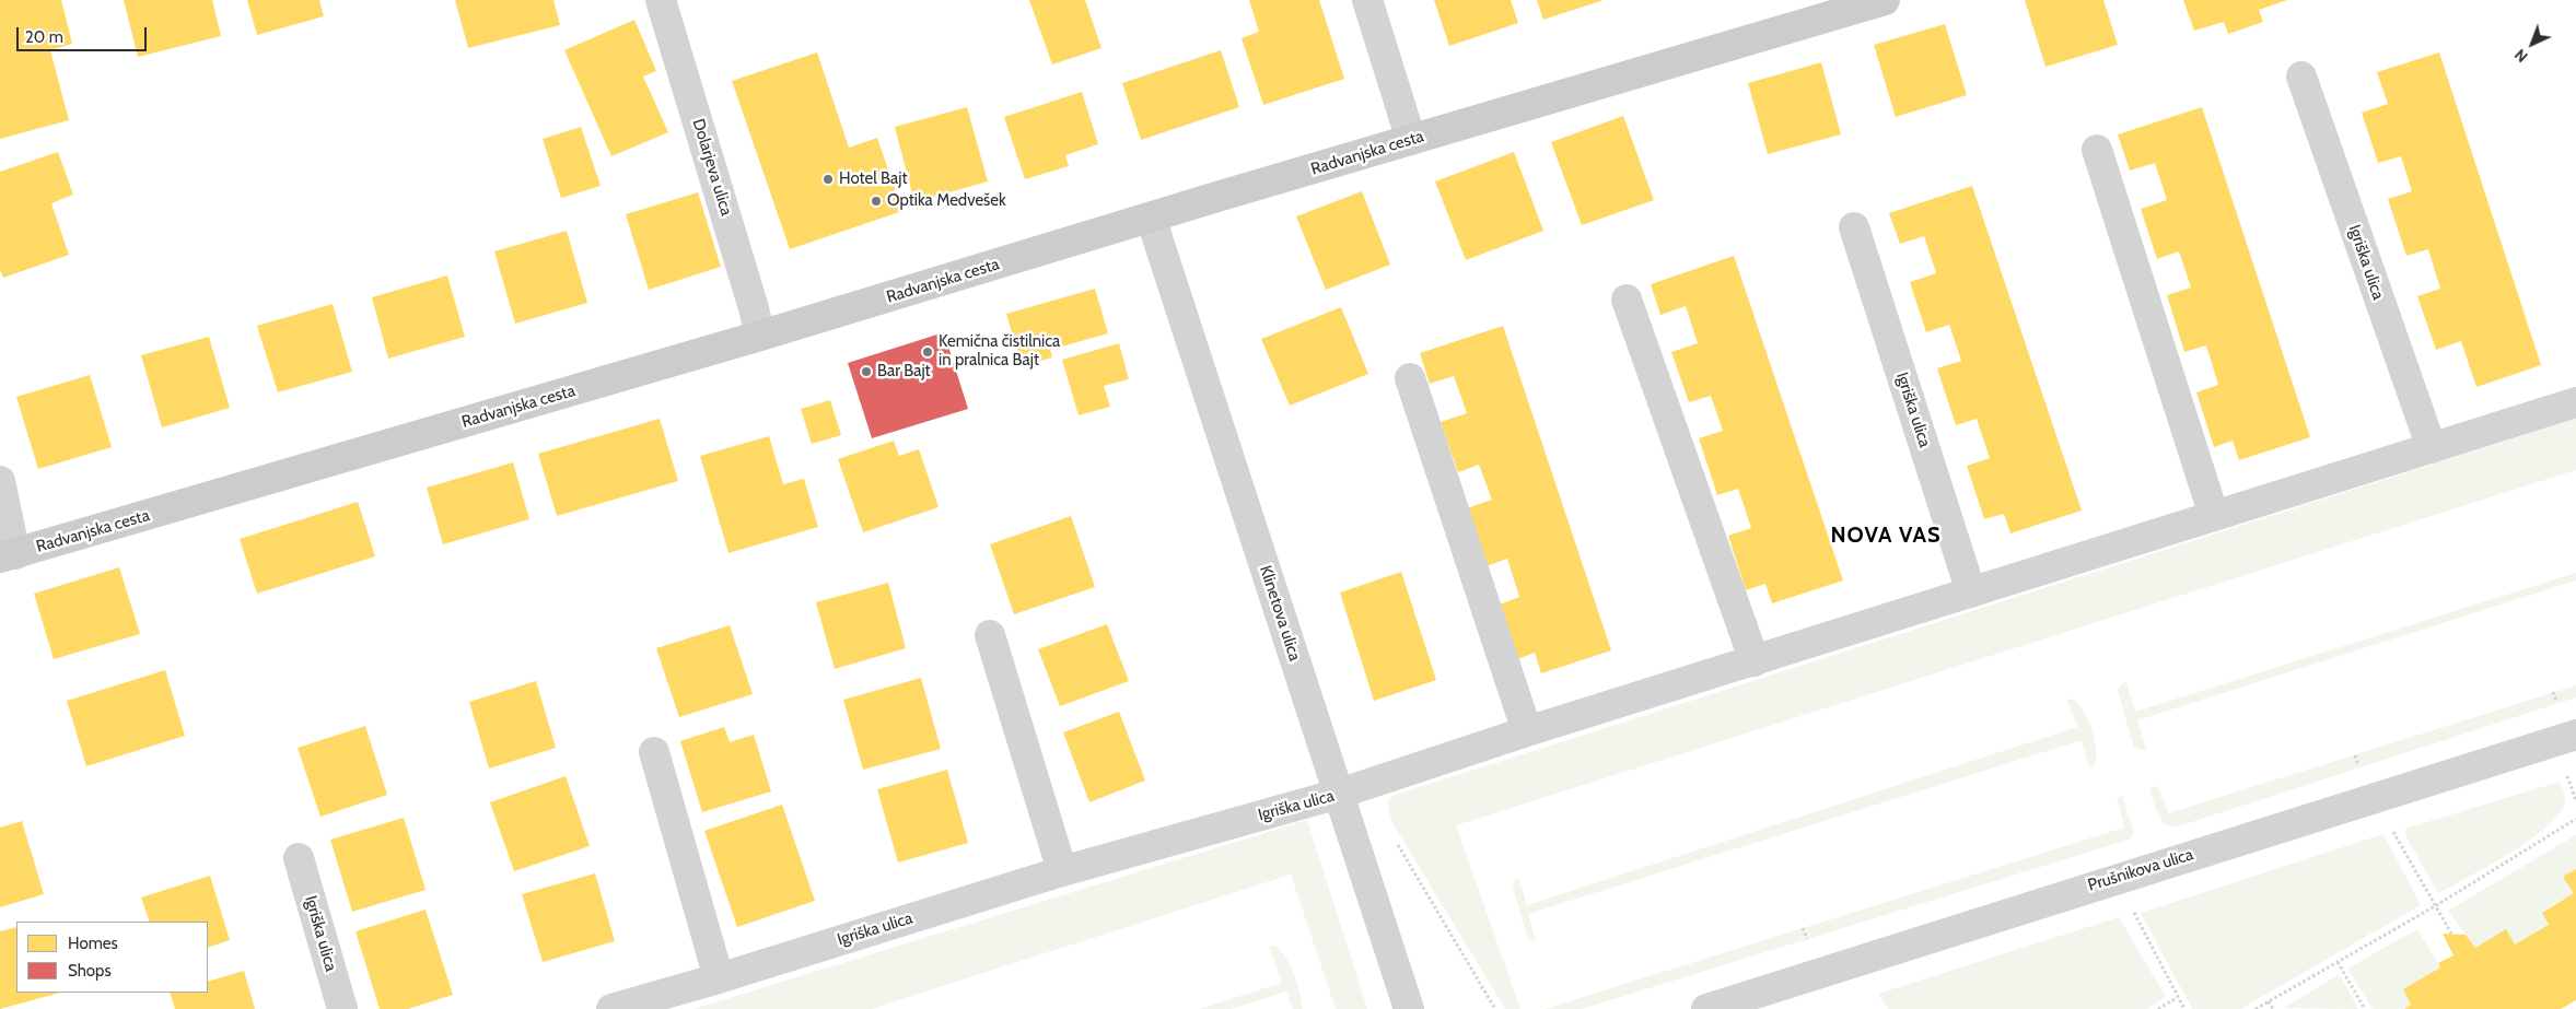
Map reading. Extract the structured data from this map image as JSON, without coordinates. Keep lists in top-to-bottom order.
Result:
{
  "streets": {
    "street": [
      "Radvanjska cesta",
      "Dolarjeva ulica",
      "Igriška ulica",
      "Klinetova ulica",
      "Prušnikova ulica"
    ]
  },
  "crossings": [
    ["Radvanjska cesta", "Dolarjeva ulica"],
    ["Radvanjska cesta", "Klinetova ulica"],
    ["Igriška ulica", "Klinetova ulica"]
  ],
  "districts": ["NOVA VAS"],
  "places": [
    "Hotel Bajt",
    "Optika Medvešek",
    "Kemična čistilnica in pralnica Bajt",
    "Bar Bajt"
  ],
  "legend": ["Homes", "Shops"],
  "scale_bar": "20 m",
  "north": "bottom left"
}
